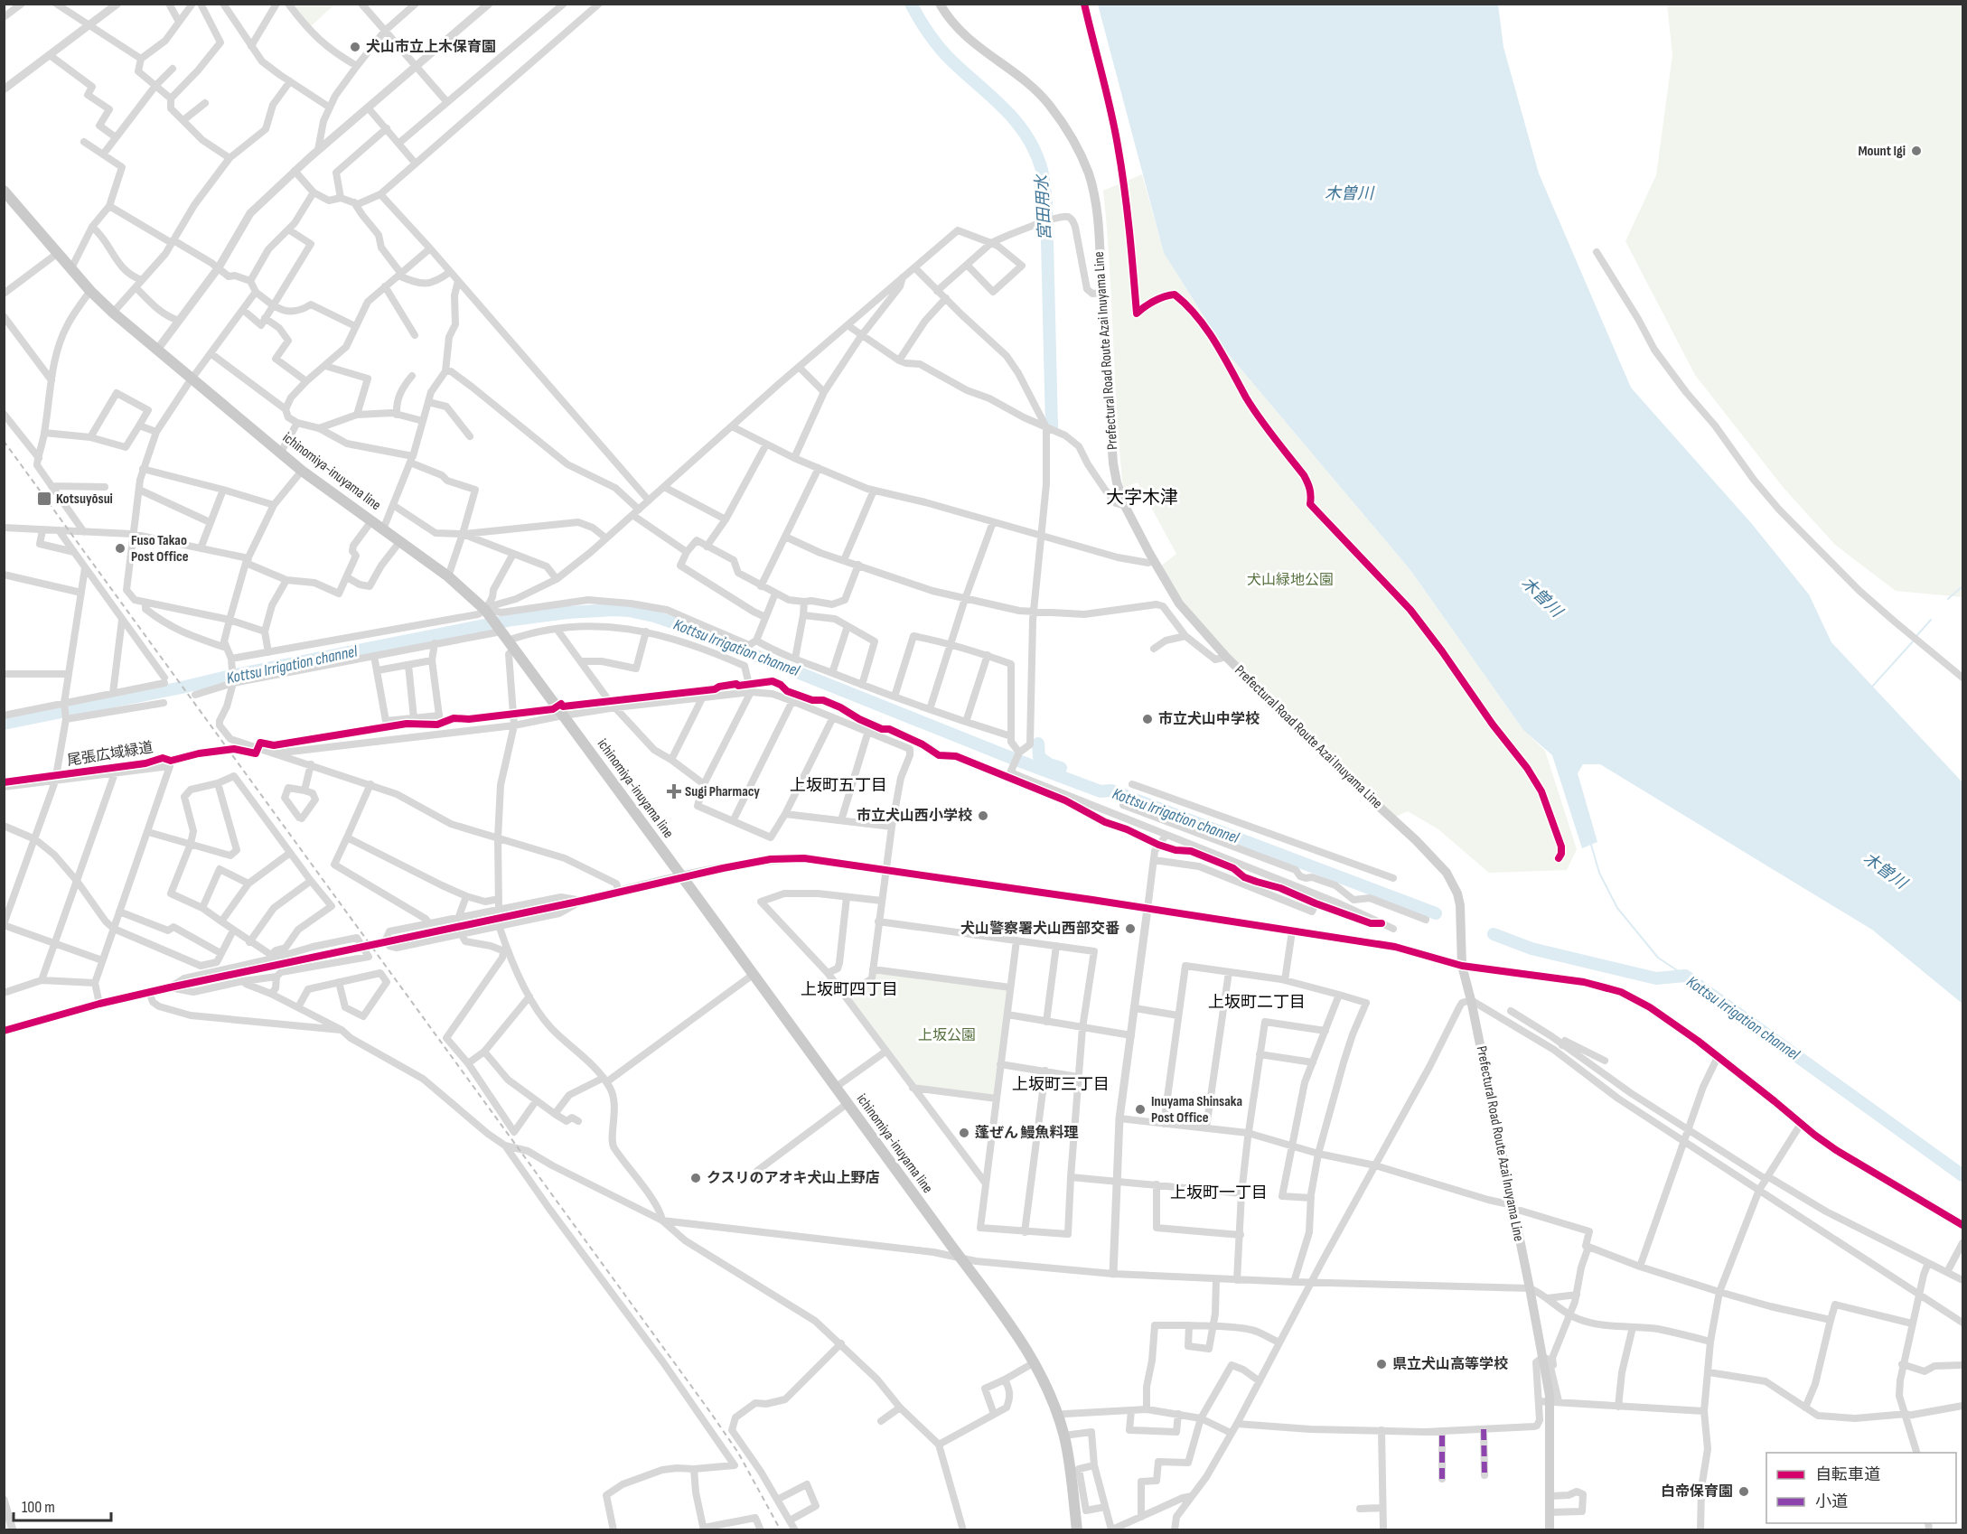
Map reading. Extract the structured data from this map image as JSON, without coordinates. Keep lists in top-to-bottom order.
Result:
{
  "streets": {
    "main road": ["Prefectural Road Route Azai Inuyama Line", "ichinomiya-inuyama line"],
    "cycle path": ["尾張広域緑道"]
  },
  "districts": [
    "大字木津",
    "上坂町五丁目",
    "上坂町四丁目",
    "上坂町二丁目",
    "上坂町三丁目",
    "上坂町一丁目"
  ],
  "water": ["木曽川", "宮田用水", "Kottsu Irrigation channel"],
  "parks": ["犬山緑地公園", "上坂公園"],
  "places": {
    "other": [
      "犬山市立上木保育園",
      "Mount Igi",
      "Fuso Takao Post Office",
      "市立犬山中学校",
      "市立犬山西小学校",
      "犬山警察署犬山西部交番",
      "Inuyama Shinsaka Post Office",
      "蓬ぜん 鰻魚料理",
      "クスリのアオキ犬山上野店",
      "県立犬山高等学校",
      "白帝保育園"
    ],
    "transit": ["Kotsuyōsui"],
    "health": ["Sugi Pharmacy"]
  },
  "legend": ["自転車道", "小道"],
  "scale_bar": "100 m"
}
